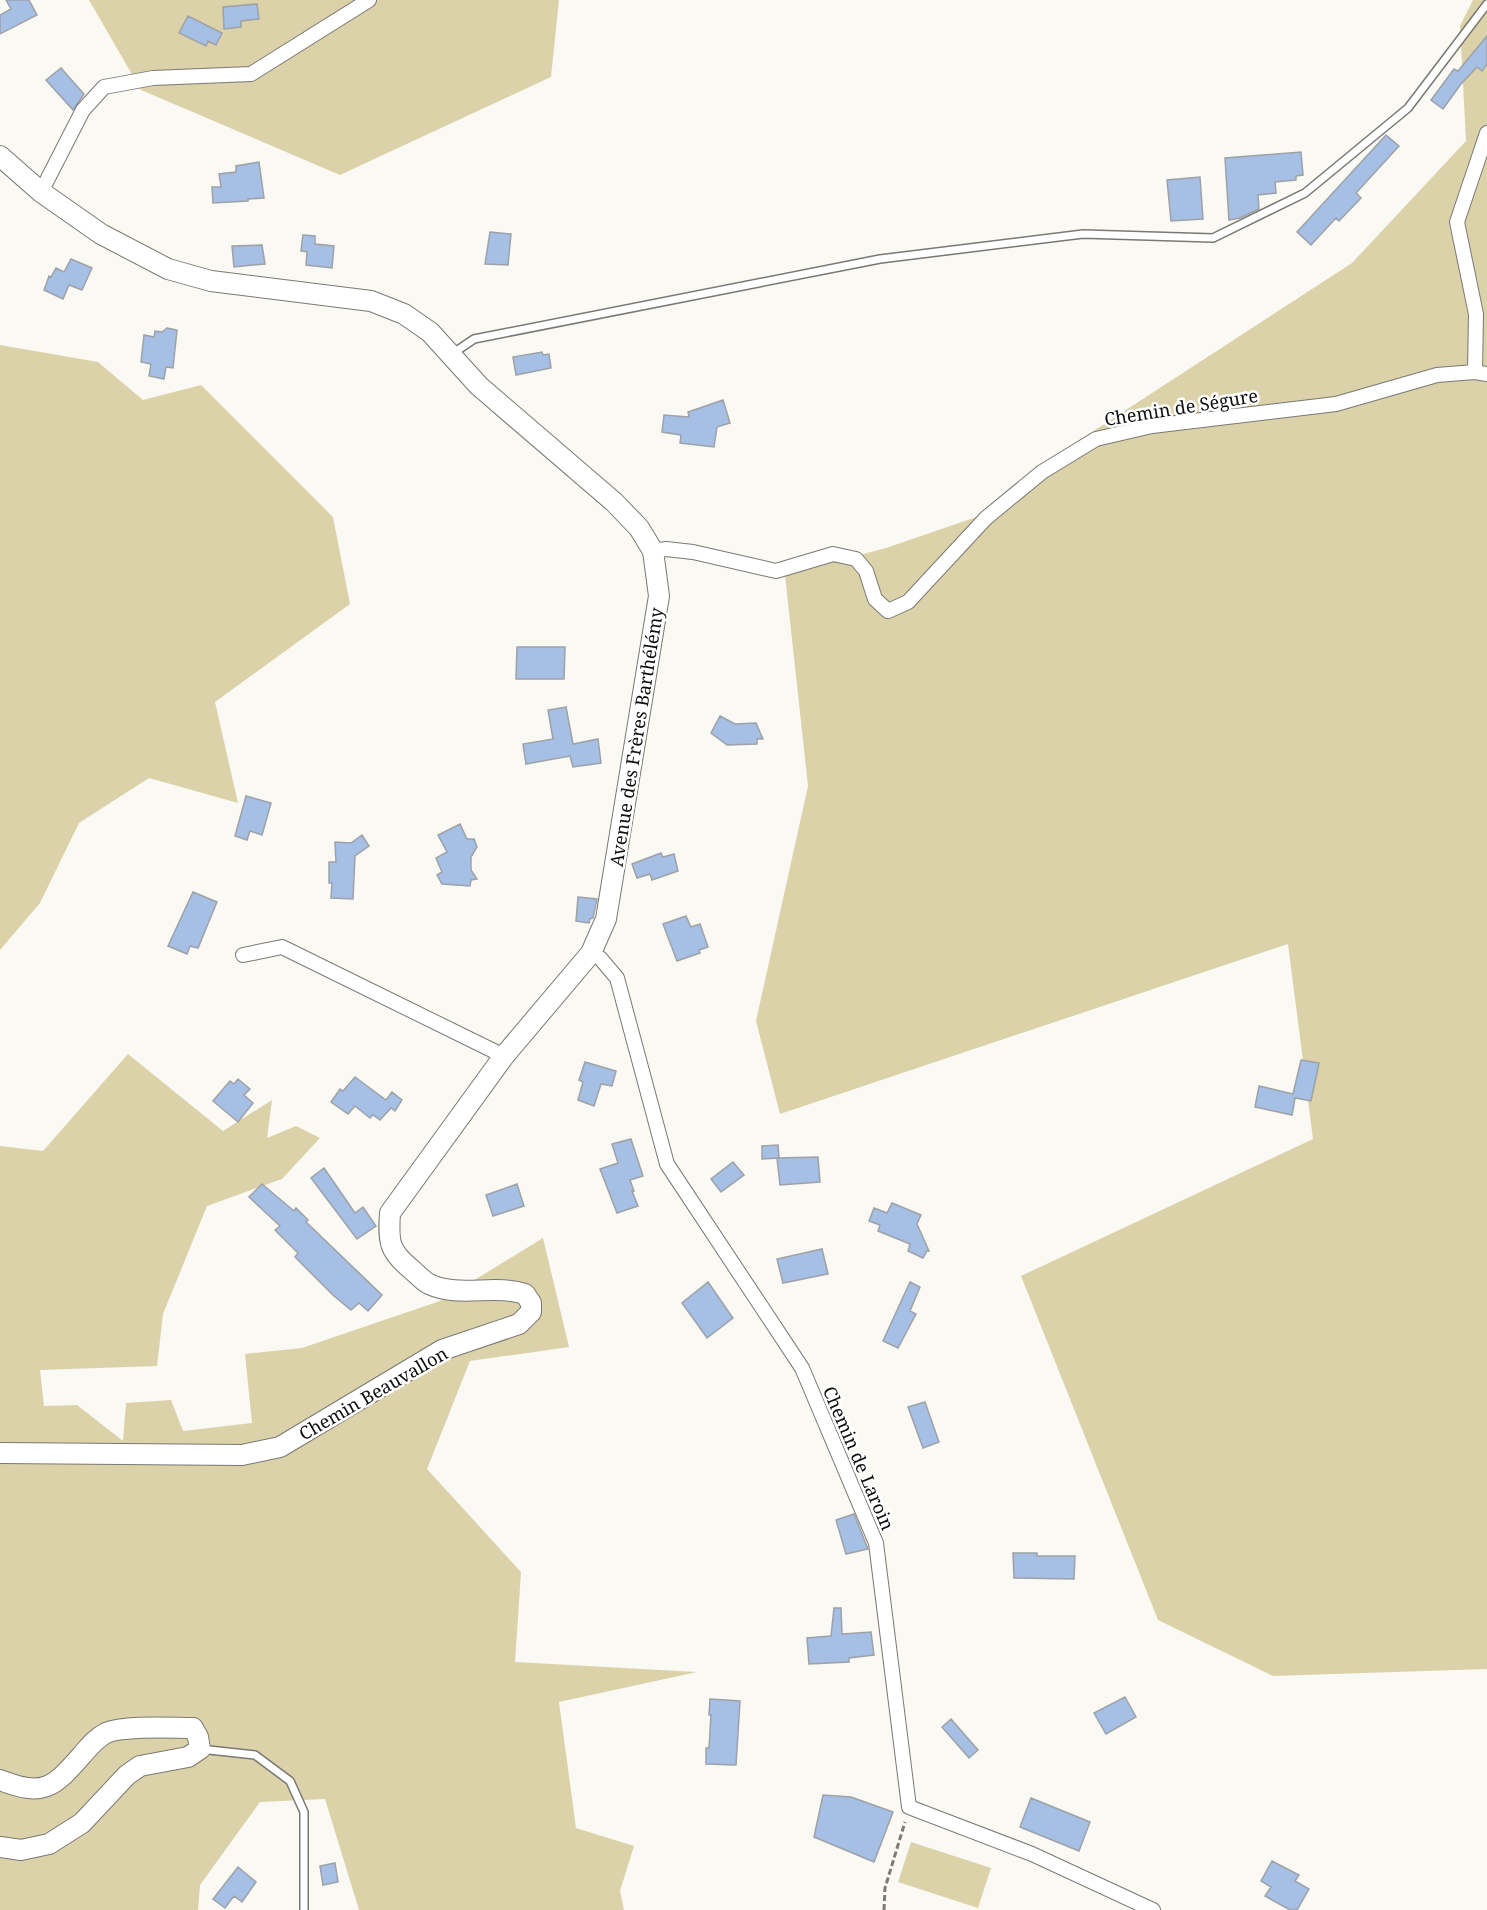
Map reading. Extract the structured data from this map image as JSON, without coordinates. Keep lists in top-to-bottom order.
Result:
{
  "streets": {
    "street": [
      "Chemin de Ségure",
      "Avenue des Frères Barthélémy",
      "Chemin Beauvallon",
      "Chemin de Laroin"
    ]
  },
  "crossings": [
    ["Chemin de Ségure", "Avenue des Frères Barthélémy"],
    ["Avenue des Frères Barthélémy", "Chemin Beauvallon"],
    ["Avenue des Frères Barthélémy", "Chemin de Laroin"],
    ["Chemin Beauvallon", "Chemin de Laroin"]
  ]
}
